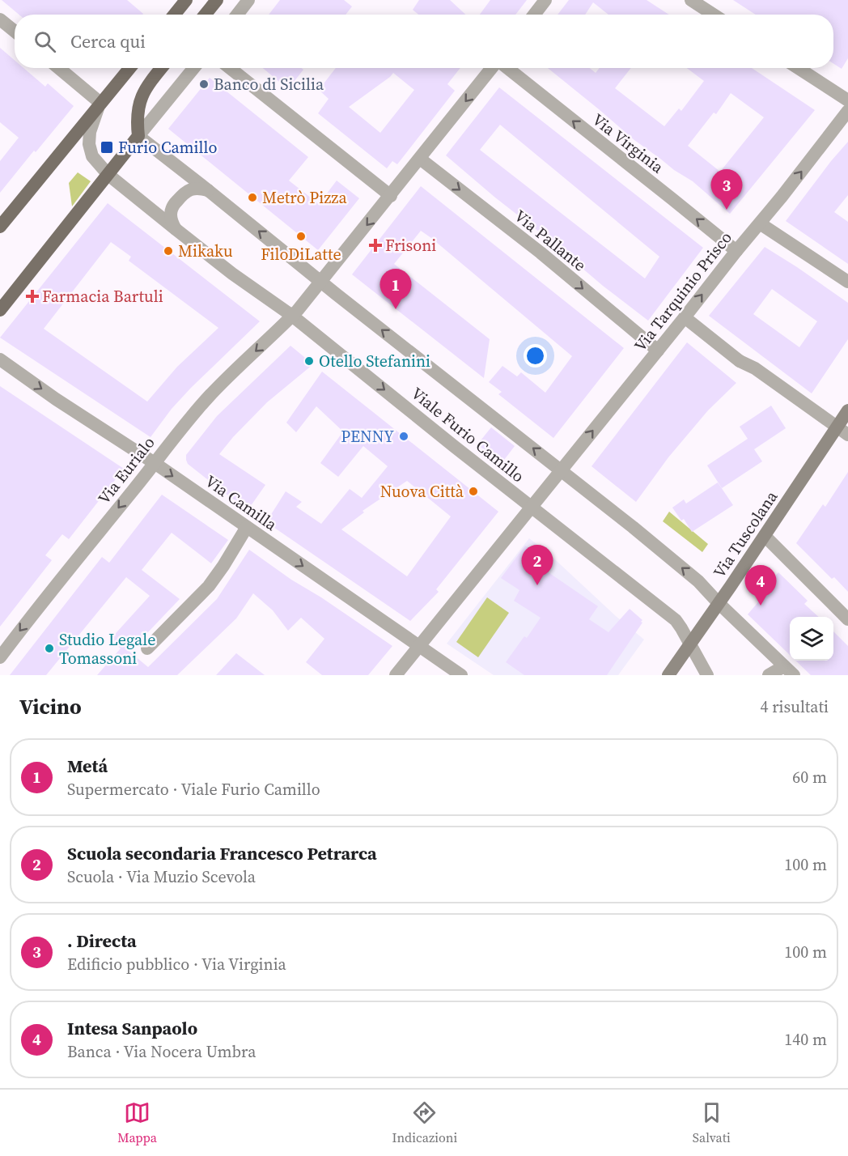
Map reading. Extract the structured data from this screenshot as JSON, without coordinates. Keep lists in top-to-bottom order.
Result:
{
  "streets": {
    "main road": ["Via Tuscolana"],
    "street": [
      "Via Virginia",
      "Via Pallante",
      "Via Tarquinio Prisco",
      "Viale Furio Camillo",
      "Via Eurialo",
      "Via Camilla"
    ]
  },
  "crossings": [
    ["Via Virginia", "Via Tarquinio Prisco"],
    ["Via Pallante", "Via Tarquinio Prisco"],
    ["Via Tarquinio Prisco", "Viale Furio Camillo"],
    ["Viale Furio Camillo", "Via Eurialo"],
    ["Viale Furio Camillo", "Via Tuscolana"],
    ["Via Eurialo", "Via Camilla"]
  ],
  "one_way": [
    "Via Virginia",
    "Via Pallante",
    "Via Tarquinio Prisco",
    "Via Camilla"
  ],
  "places": {
    "other": [
      "Banco di Sicilia",
      "Metrò Pizza",
      "FiloDiLatte",
      "Mikaku",
      "Otello Stefanini",
      "PENNY",
      "Nuova Città",
      "Studio Legale Tomassoni"
    ],
    "transit": ["Furio Camillo"],
    "health": ["Frisoni", "Farmacia Bartuli"]
  },
  "page": {
    "search": "Cerca qui",
    "pins": [
      "3",
      "1",
      "2",
      "4"
    ],
    "heading": ["Vicino", "4 risultati"],
    "list": [
      {
        "mark": "1",
        "name": "Metá",
        "note": "Supermercato · Viale Furio Camillo",
        "value": "60 m"
      },
      {
        "mark": "2",
        "name": "Scuola secondaria Francesco Petrarca",
        "note": "Scuola · Via Muzio Scevola",
        "value": "100 m"
      },
      {
        "mark": "3",
        "name": ". Directa",
        "note": "Edificio pubblico · Via Virginia",
        "value": "100 m"
      },
      {
        "mark": "4",
        "name": "Intesa Sanpaolo",
        "note": "Banca · Via Nocera Umbra",
        "value": "140 m"
      }
    ],
    "nav": ["Mappa", "Indicazioni", "Salvati"]
  }
}
